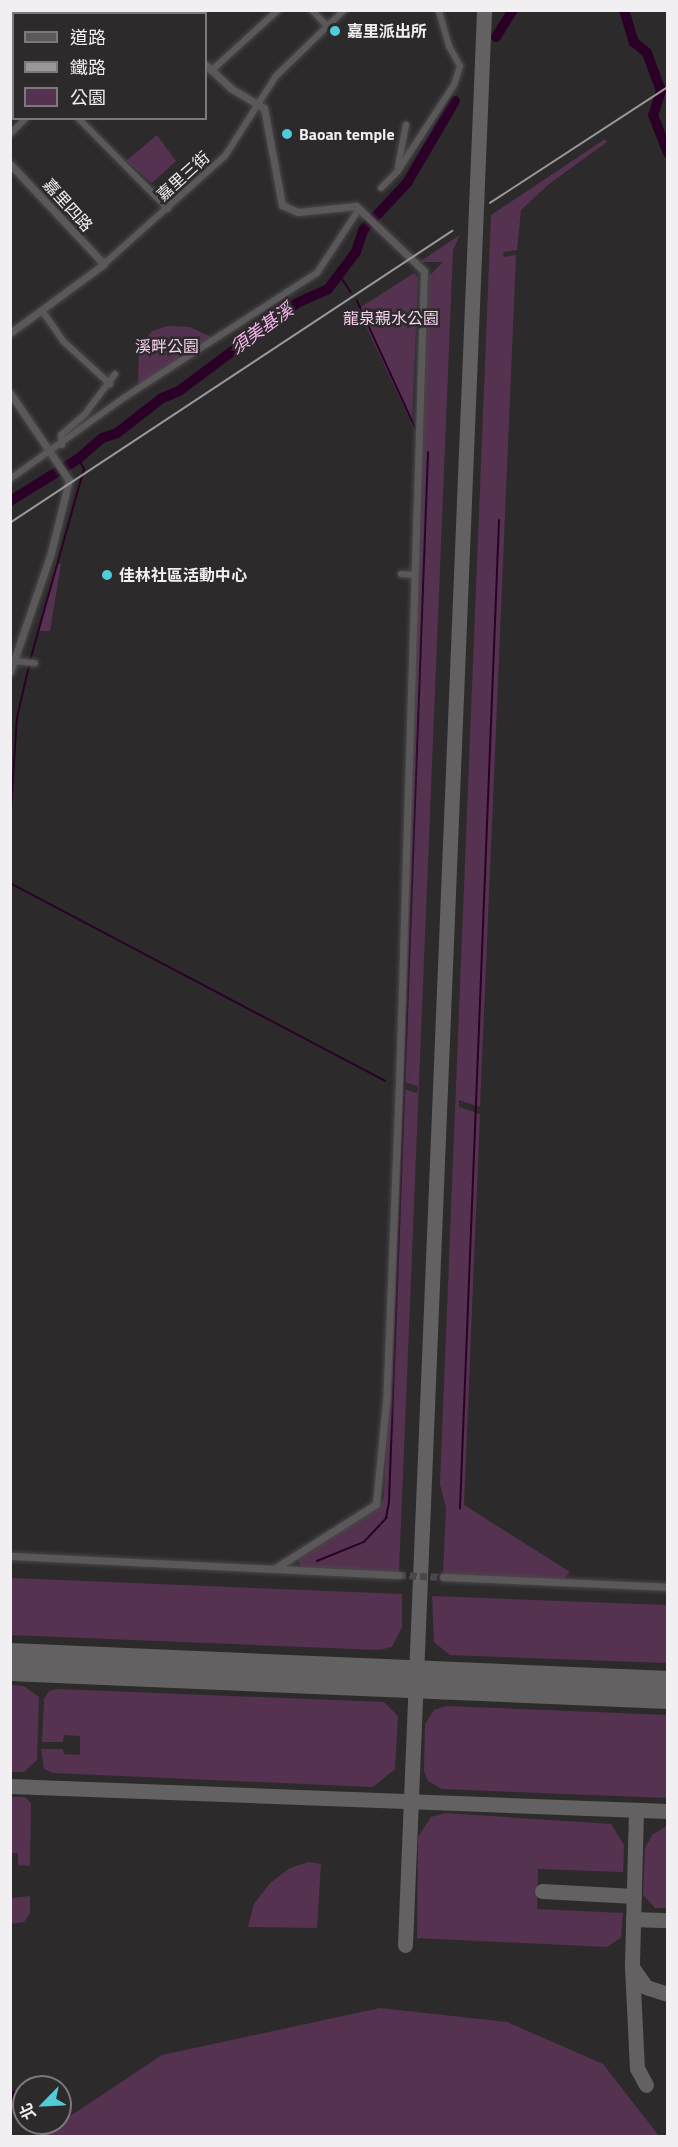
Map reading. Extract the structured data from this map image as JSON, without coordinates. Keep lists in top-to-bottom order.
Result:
{
  "streets": {
    "street": ["嘉里三街", "嘉里四路"]
  },
  "crossings": [
    ["嘉里三街", "嘉里四路"]
  ],
  "water": ["須美基溪"],
  "parks": ["龍泉親水公園", "溪畔公園"],
  "places": ["嘉里派出所", "Baoan temple", "佳林社區活動中心"],
  "legend": ["道路", "鐵路", "公園"],
  "north": "bottom left"
}
